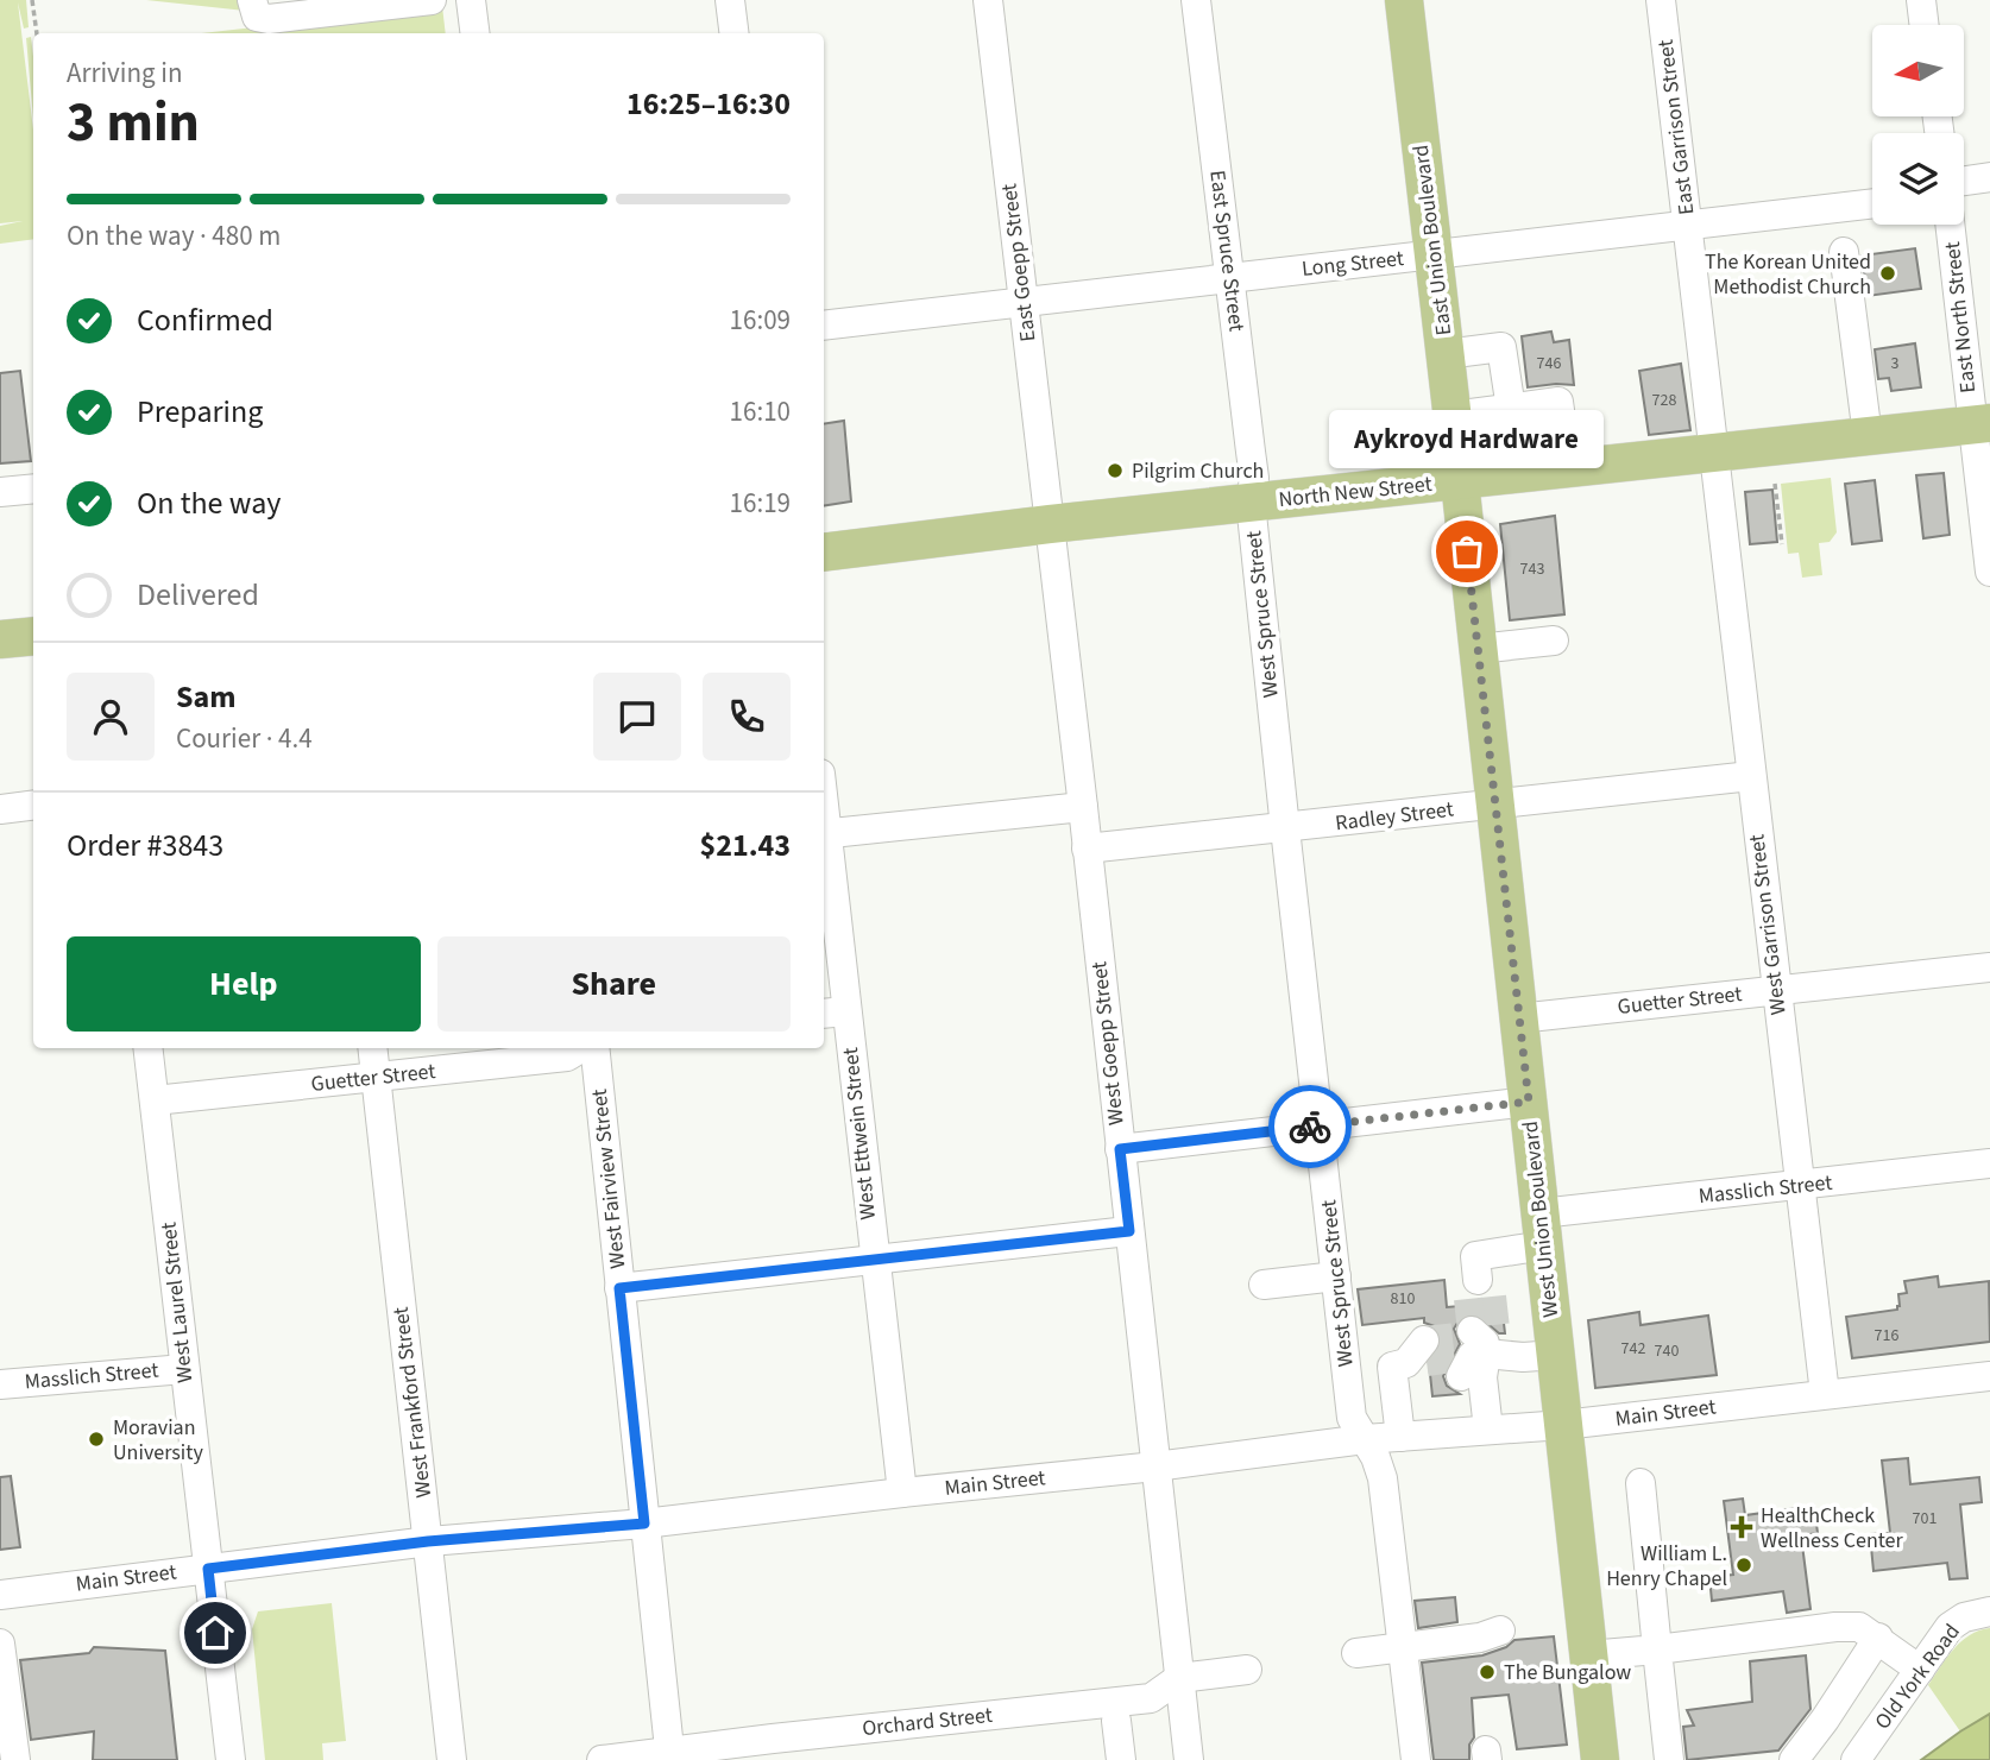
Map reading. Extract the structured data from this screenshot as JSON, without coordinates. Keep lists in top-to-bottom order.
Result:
{
  "streets": {
    "main road": ["East Union Boulevard", "North New Street", "West Union Boulevard"],
    "street": [
      "East Garrison Street",
      "East Spruce Street",
      "East Goepp Street",
      "Long Street",
      "East North Street",
      "West Spruce Street",
      "Radley Street",
      "West Garrison Street",
      "Guetter Street",
      "West Goepp Street",
      "West Ettwein Street",
      "West Fairview Street",
      "Masslich Street",
      "West Laurel Street",
      "West Frankford Street",
      "Main Street",
      "Old York Road",
      "Orchard Street"
    ]
  },
  "crossings": [
    ["East Garrison Street", "Long Street"],
    ["East Garrison Street", "North New Street"],
    ["East Garrison Street", "West Garrison Street"],
    ["East Union Boulevard", "Long Street"],
    ["East Union Boulevard", "North New Street"],
    ["East Union Boulevard", "West Union Boulevard"],
    ["East Spruce Street", "Long Street"],
    ["East Spruce Street", "North New Street"],
    ["East Spruce Street", "West Spruce Street"],
    ["East Goepp Street", "Long Street"],
    ["East Goepp Street", "North New Street"],
    ["East Goepp Street", "West Goepp Street"],
    ["East North Street", "North New Street"],
    ["North New Street", "West Spruce Street"],
    ["North New Street", "West Garrison Street"],
    ["North New Street", "West Goepp Street"],
    ["North New Street", "West Union Boulevard"],
    ["West Spruce Street", "Radley Street"],
    ["West Spruce Street", "Main Street"],
    ["Radley Street", "West Garrison Street"],
    ["Radley Street", "West Goepp Street"],
    ["Radley Street", "West Union Boulevard"],
    ["West Garrison Street", "Guetter Street"],
    ["West Garrison Street", "Masslich Street"],
    ["West Garrison Street", "Main Street"],
    ["Guetter Street", "West Union Boulevard"],
    ["Guetter Street", "West Laurel Street"],
    ["Guetter Street", "West Frankford Street"],
    ["West Goepp Street", "Main Street"],
    ["West Goepp Street", "Orchard Street"],
    ["West Ettwein Street", "Main Street"],
    ["West Fairview Street", "Main Street"],
    ["West Fairview Street", "Orchard Street"],
    ["Masslich Street", "West Union Boulevard"],
    ["Masslich Street", "West Laurel Street"],
    ["West Union Boulevard", "Main Street"],
    ["West Laurel Street", "Main Street"],
    ["West Frankford Street", "Main Street"]
  ],
  "places": {
    "other": [
      "The Korean United Methodist Church",
      "Pilgrim Church",
      "Aykroyd Hardware",
      "Moravian University",
      "William L. Henry Chapel",
      "The Bungalow"
    ],
    "health": ["HealthCheck Wellness Center"]
  },
  "house_numbers": [
    "746",
    "3",
    "728",
    "743",
    "810",
    "716",
    "742",
    "740",
    "701"
  ],
  "north": "left",
  "page": {
    "heading": ["3 min", "Arriving in", "16:25–16:30"],
    "panel": [
      "Sam",
      "Courier · 4.4",
      "Order #3843",
      "$21.43"
    ],
    "bar": "On the way · 480 m",
    "list": [
      ["Confirmed", "16:09"],
      ["Preparing", "16:10"],
      ["On the way", "16:19"],
      "Delivered"
    ],
    "bubble": "Aykroyd Hardware",
    "buttons": ["Help", "Share"]
  }
}
